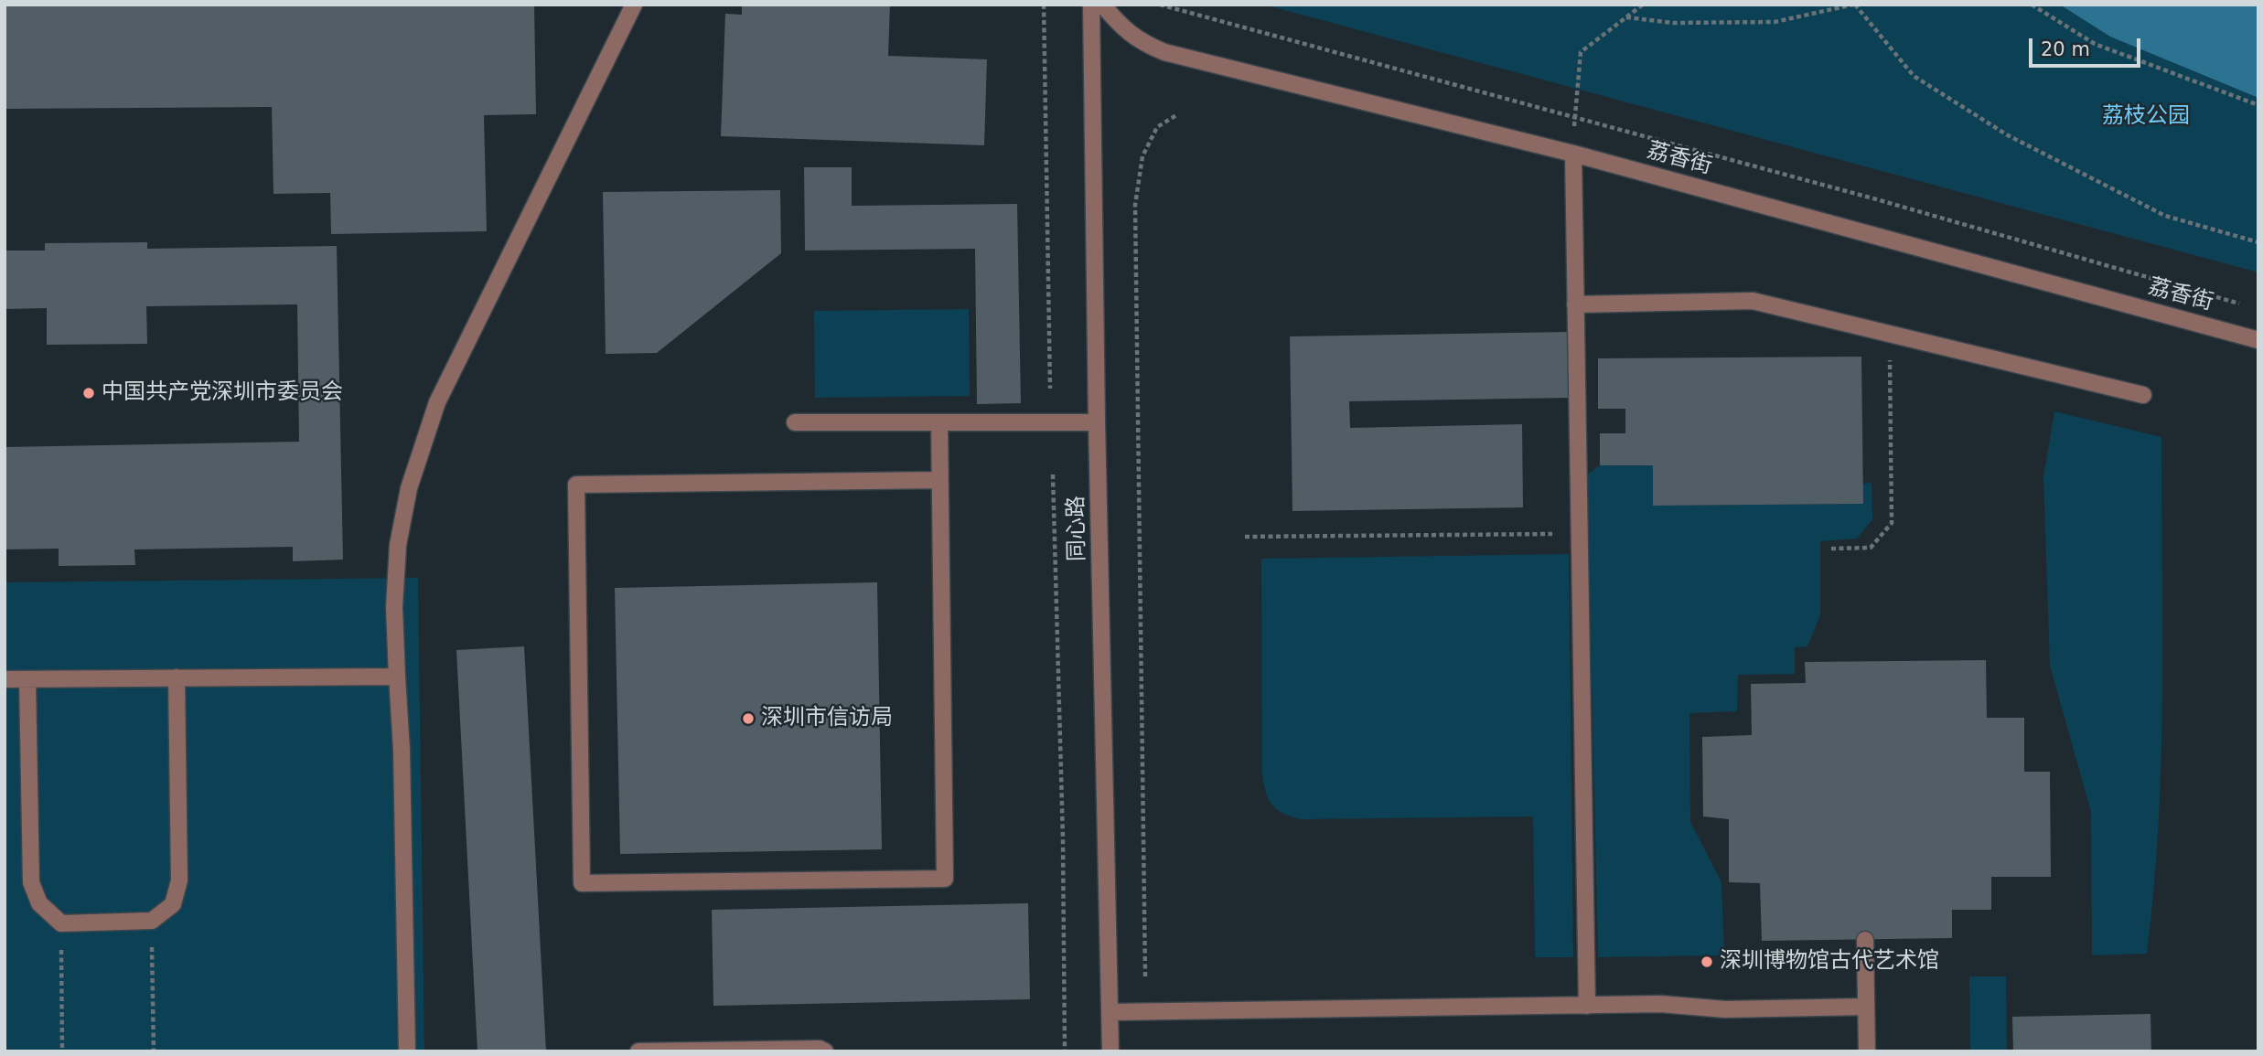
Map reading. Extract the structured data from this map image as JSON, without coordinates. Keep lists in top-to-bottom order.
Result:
{
  "streets": {
    "street": ["荔香街", "同心路"]
  },
  "parks": ["荔枝公园"],
  "places": ["中国共产党深圳市委员会", "深圳市信访局", "深圳博物馆古代艺术馆"],
  "scale_bar": "20 m"
}
